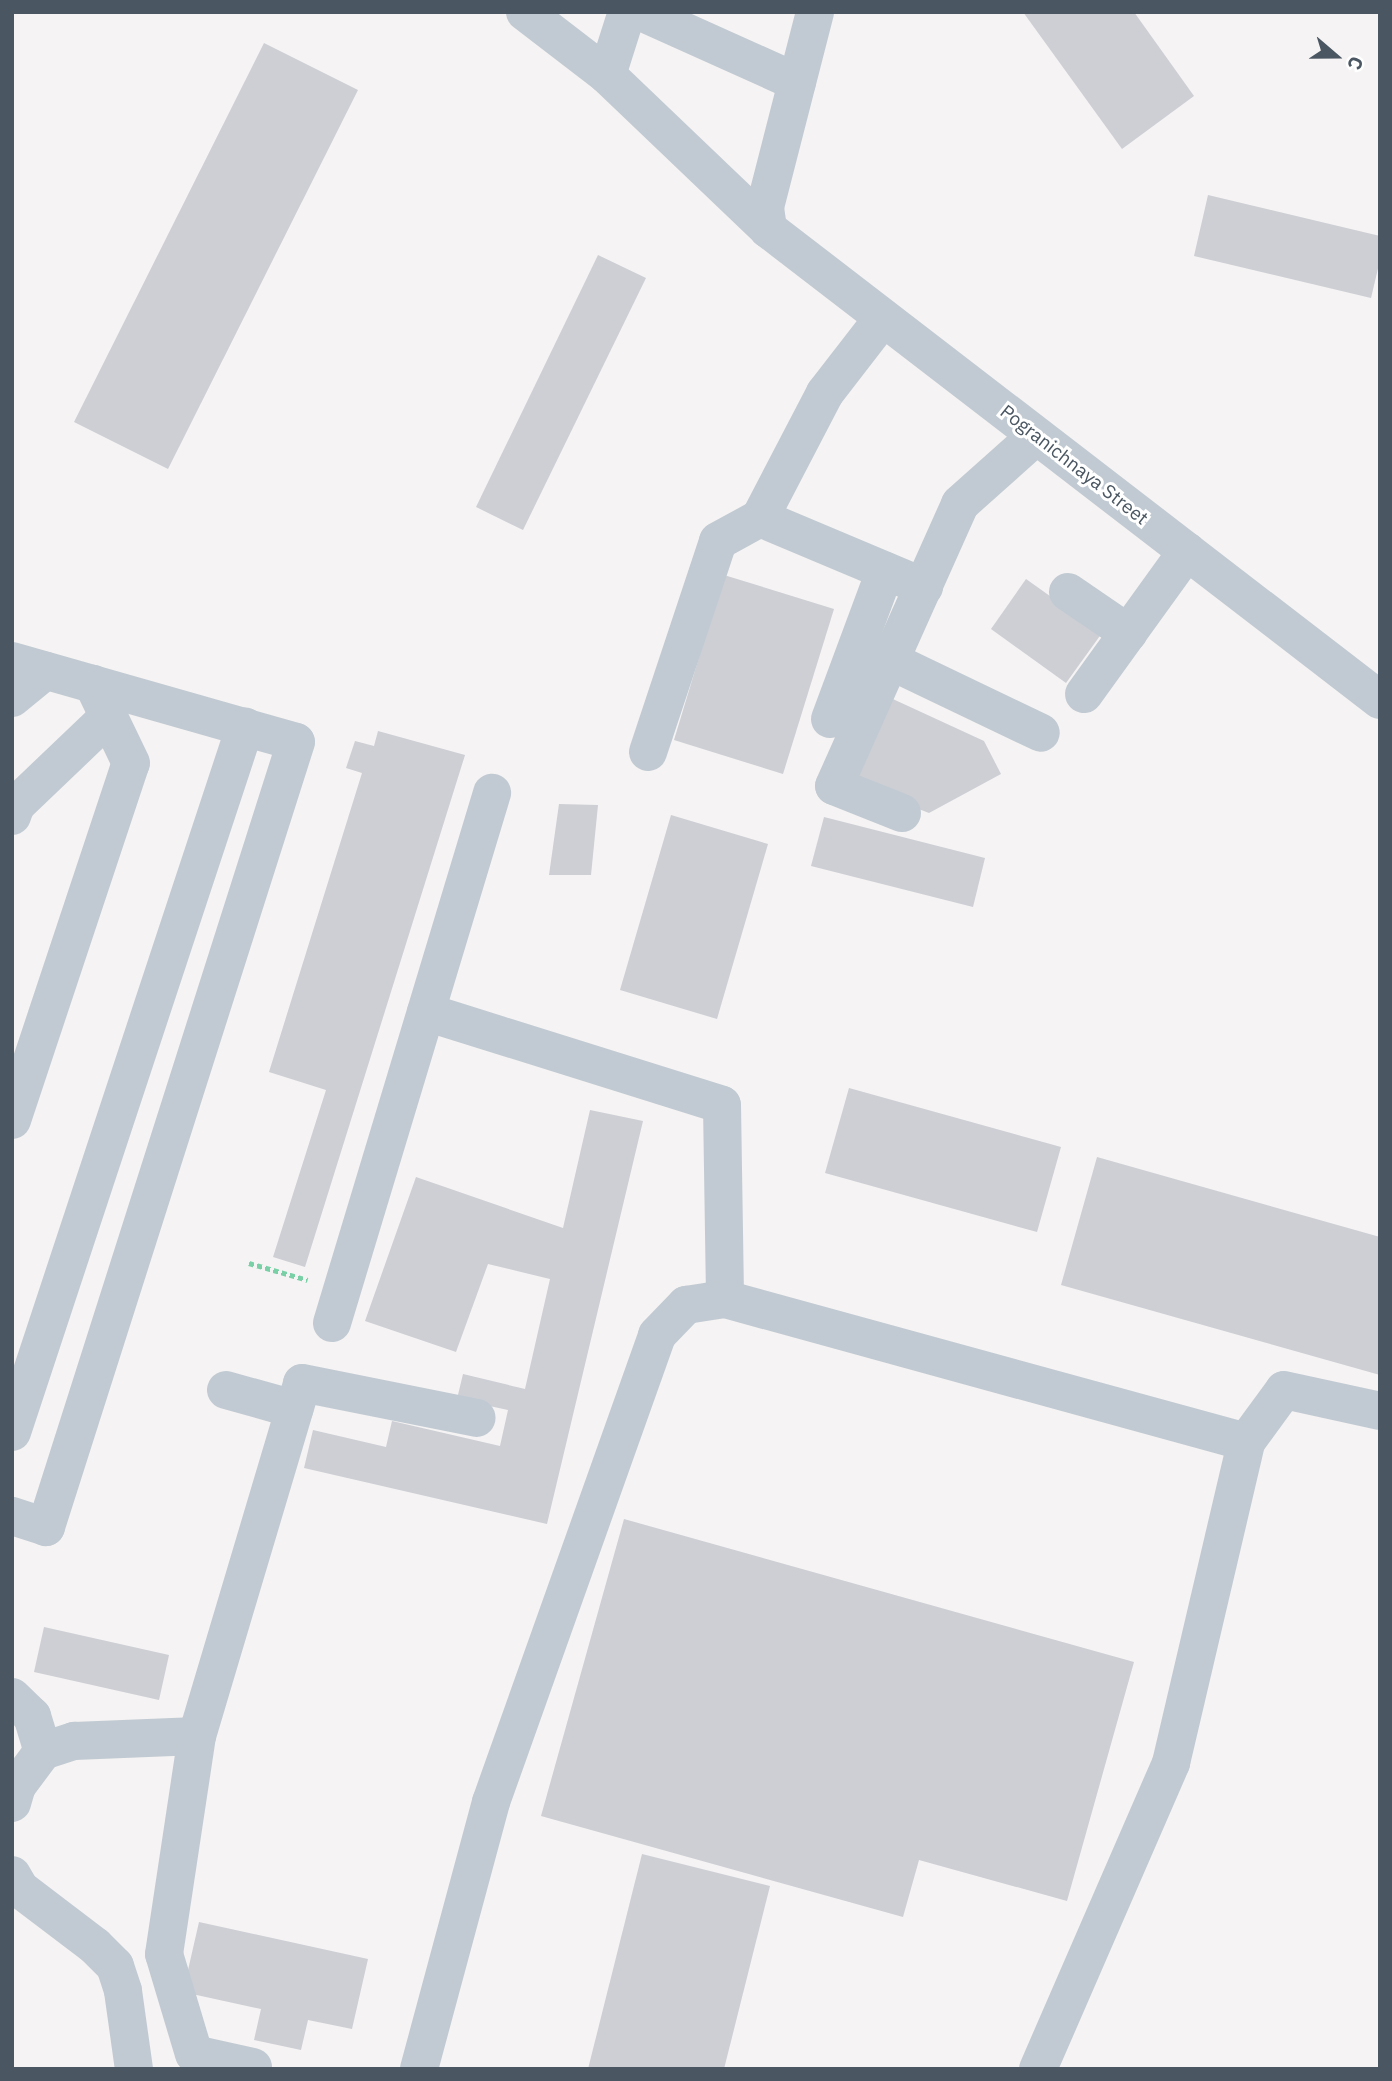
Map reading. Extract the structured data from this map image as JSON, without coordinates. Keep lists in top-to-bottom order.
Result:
{
  "streets": {
    "street": ["Pogranichnaya Street"]
  },
  "north": "right"
}
